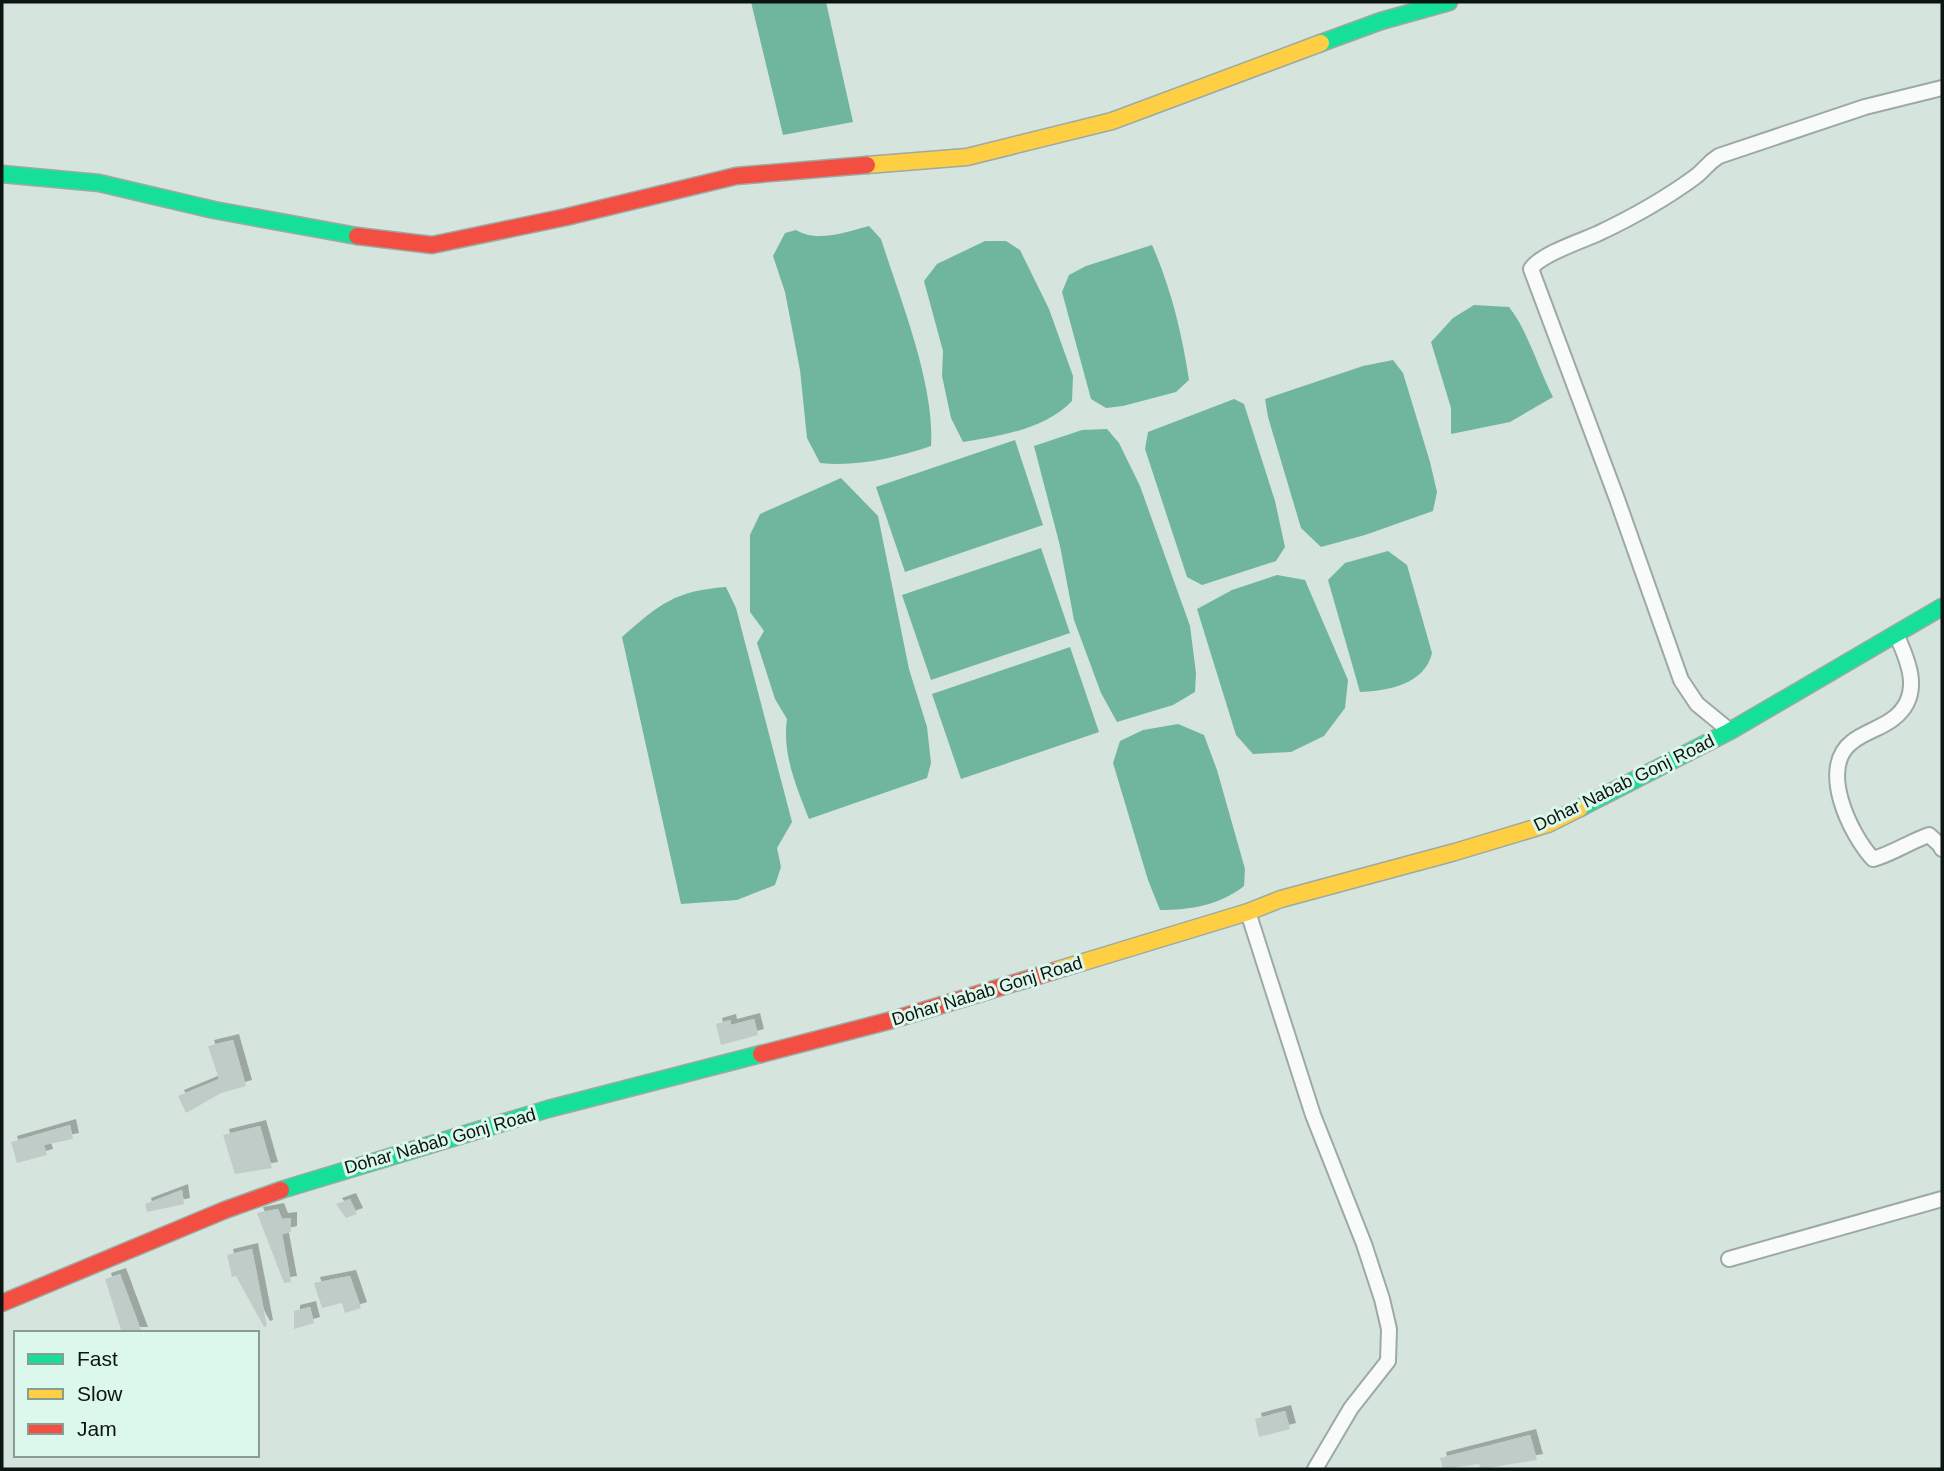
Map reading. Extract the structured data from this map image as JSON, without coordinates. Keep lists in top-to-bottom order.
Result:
{
  "streets": {
    "street": ["Dohar Nabab Gonj Road"]
  },
  "legend": ["Fast", "Slow", "Jam"]
}
